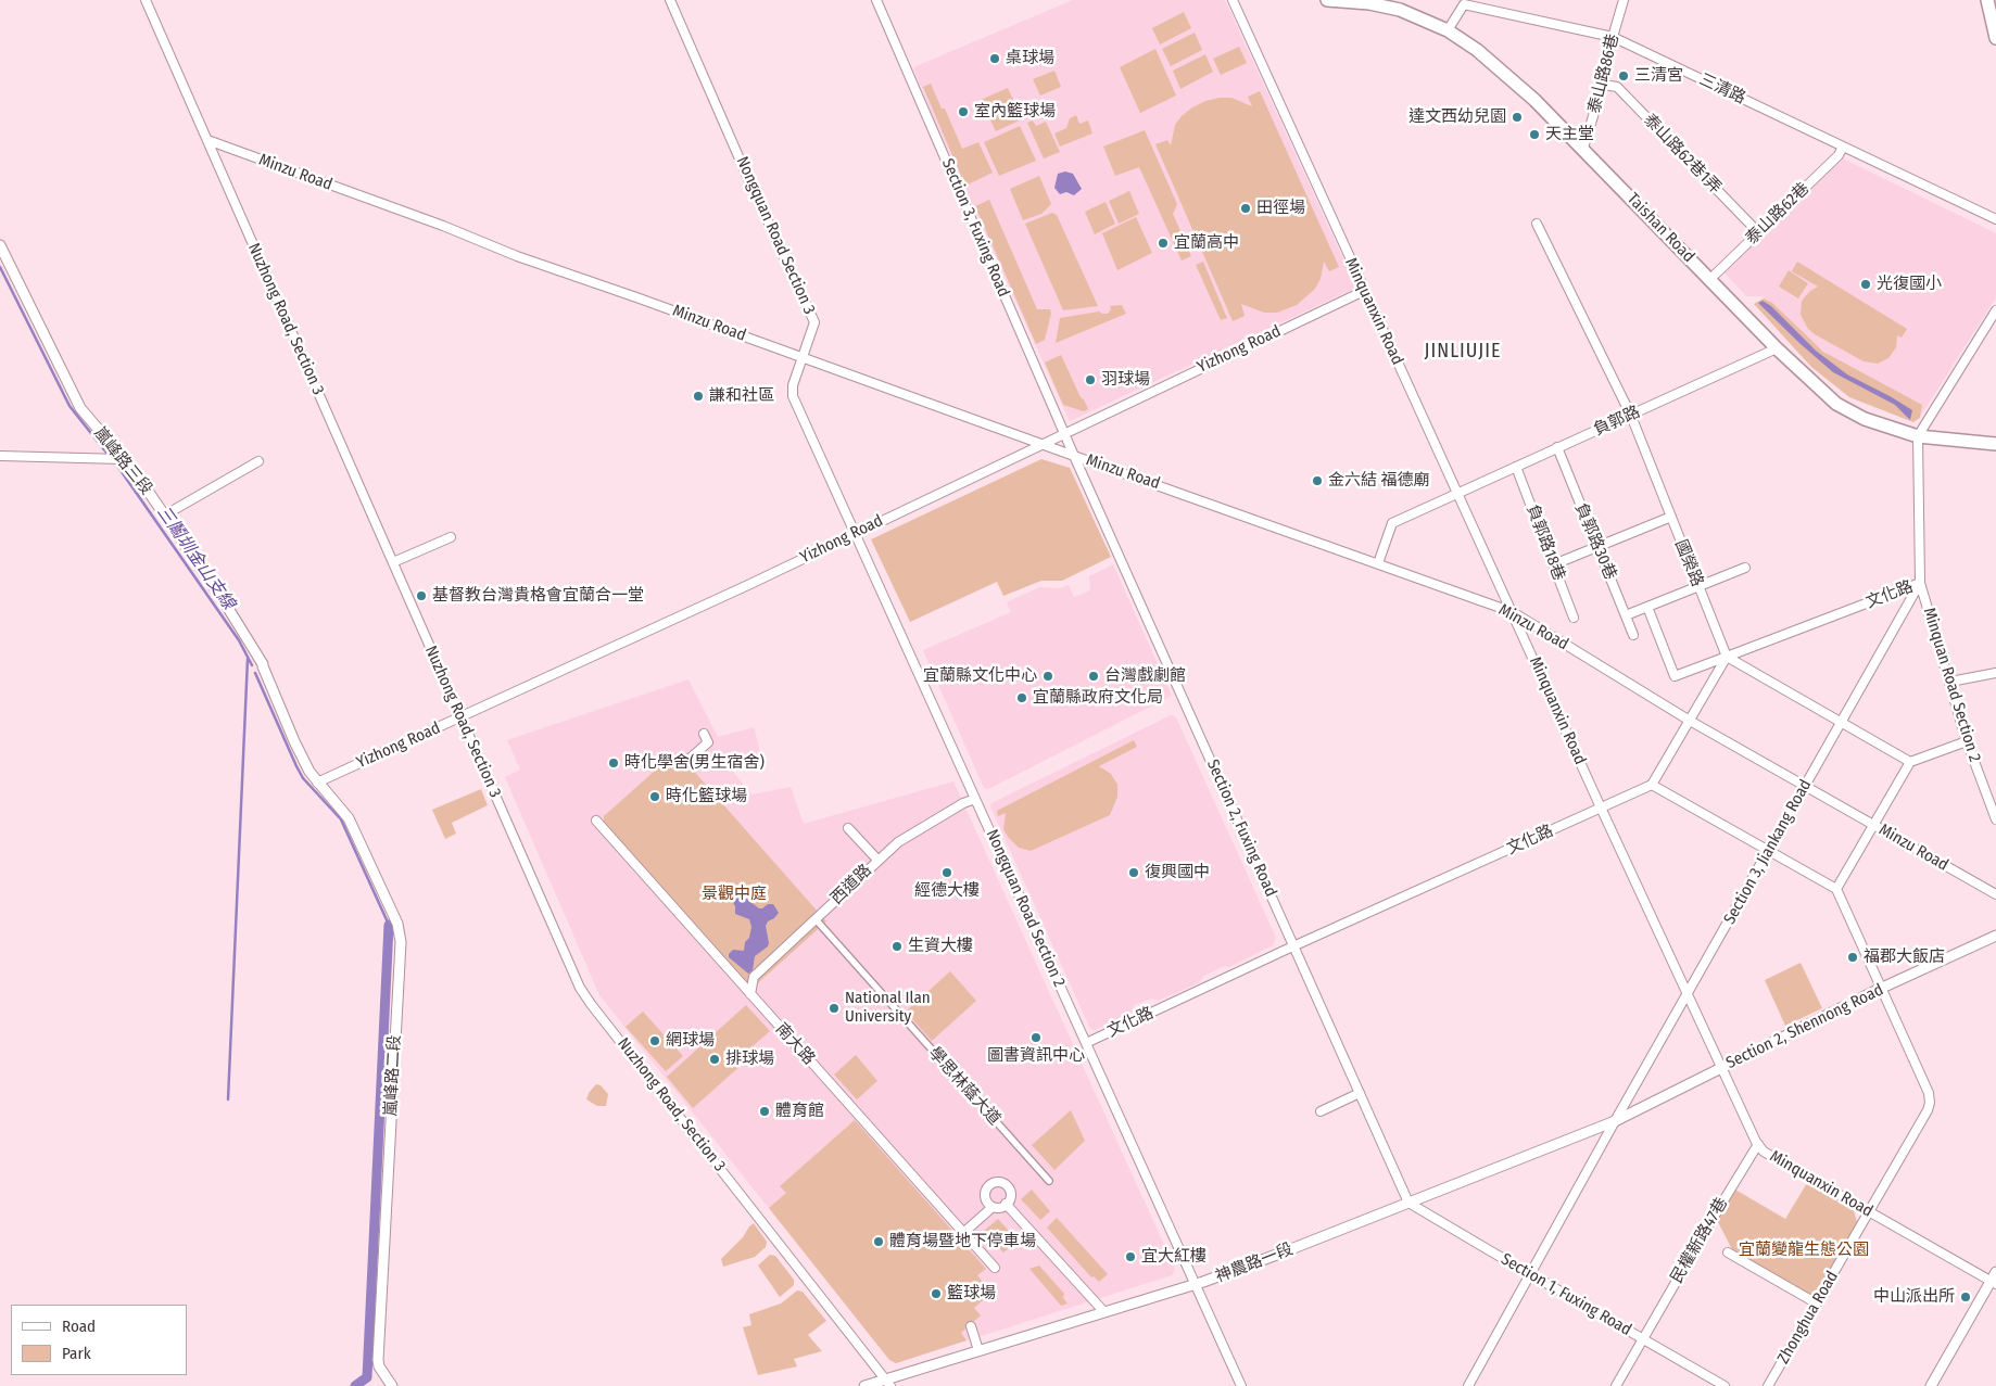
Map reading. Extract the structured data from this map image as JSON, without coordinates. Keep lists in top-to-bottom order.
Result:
{
  "streets": {
    "main road": ["Taishan Road"],
    "street": [
      "泰山路86巷",
      "三清路",
      "泰山路62巷1弄",
      "Minzu Road",
      "泰山路62巷",
      "Section 3, Fuxing Road",
      "Nongquan Road Section 3",
      "Minquanxin Road",
      "Nuzhong Road, Section 3",
      "Yizhong Road",
      "負郭路",
      "嵐峰路三段",
      "負郭路30巷",
      "負郭路18巷",
      "國榮路",
      "文化路",
      "Minquan Road Section 2",
      "Section 2, Fuxing Road",
      "Section 3, Jiankang Road",
      "西道路",
      "Nongquan Road Section 2",
      "Section 2, Shennong Road",
      "南大路",
      "嵐峰路二段",
      "學思林蔭大道",
      "民權新路47巷",
      "神農路一段",
      "Section 1, Fuxing Road",
      "Zhonghua Road"
    ]
  },
  "crossings": [
    ["泰山路86巷", "三清路"],
    ["泰山路86巷", "泰山路62巷1弄"],
    ["泰山路86巷", "Taishan Road"],
    ["三清路", "泰山路62巷"],
    ["三清路", "Taishan Road"],
    ["泰山路62巷1弄", "泰山路62巷"],
    ["Minzu Road", "Section 3, Fuxing Road"],
    ["Minzu Road", "Nongquan Road Section 3"],
    ["Minzu Road", "Minquanxin Road"],
    ["Minzu Road", "Nuzhong Road, Section 3"],
    ["Minzu Road", "Yizhong Road"],
    ["Minzu Road", "負郭路"],
    ["Minzu Road", "Section 2, Fuxing Road"],
    ["Minzu Road", "Section 3, Jiankang Road"],
    ["泰山路62巷", "Taishan Road"],
    ["Section 3, Fuxing Road", "Yizhong Road"],
    ["Section 3, Fuxing Road", "Section 2, Fuxing Road"],
    ["Taishan Road", "負郭路"],
    ["Taishan Road", "Minquan Road Section 2"],
    ["Nongquan Road Section 3", "Yizhong Road"],
    ["Nongquan Road Section 3", "Nongquan Road Section 2"],
    ["Minquanxin Road", "Yizhong Road"],
    ["Minquanxin Road", "負郭路"],
    ["Minquanxin Road", "文化路"],
    ["Minquanxin Road", "Section 3, Jiankang Road"],
    ["Minquanxin Road", "Section 2, Shennong Road"],
    ["Minquanxin Road", "民權新路47巷"],
    ["Minquanxin Road", "Zhonghua Road"],
    ["Nuzhong Road, Section 3", "Yizhong Road"],
    ["Nuzhong Road, Section 3", "神農路一段"],
    ["Yizhong Road", "嵐峰路三段"],
    ["Yizhong Road", "Nongquan Road Section 2"],
    ["Yizhong Road", "嵐峰路二段"],
    ["負郭路", "負郭路30巷"],
    ["負郭路", "負郭路18巷"],
    ["負郭路", "國榮路"],
    ["嵐峰路三段", "嵐峰路二段"],
    ["國榮路", "文化路"],
    ["文化路", "Minquan Road Section 2"],
    ["文化路", "Section 2, Fuxing Road"],
    ["文化路", "Section 3, Jiankang Road"],
    ["文化路", "Nongquan Road Section 2"],
    ["Minquan Road Section 2", "Section 3, Jiankang Road"],
    ["Section 2, Fuxing Road", "神農路一段"],
    ["Section 2, Fuxing Road", "Section 1, Fuxing Road"],
    ["Section 3, Jiankang Road", "Section 2, Shennong Road"],
    ["Section 3, Jiankang Road", "神農路一段"],
    ["Section 3, Jiankang Road", "Section 1, Fuxing Road"],
    ["西道路", "Nongquan Road Section 2"],
    ["西道路", "南大路"],
    ["西道路", "學思林蔭大道"],
    ["Nongquan Road Section 2", "神農路一段"],
    ["Section 2, Shennong Road", "神農路一段"],
    ["Section 2, Shennong Road", "Zhonghua Road"],
    ["民權新路47巷", "Section 1, Fuxing Road"],
    ["神農路一段", "Section 1, Fuxing Road"]
  ],
  "districts": ["JINLIUJIE"],
  "water": ["三鬮圳金山支線"],
  "parks": ["景觀中庭", "宜蘭變龍生態公園"],
  "places": [
    "桌球場",
    "三清宮",
    "室內籃球場",
    "達文西幼兒園",
    "天主堂",
    "田徑場",
    "宜蘭高中",
    "光復國小",
    "羽球場",
    "謙和社區",
    "金六結 福德廟",
    "基督教台灣貴格會宜蘭合一堂",
    "宜蘭縣文化中心",
    "台灣戲劇館",
    "宜蘭縣政府文化局",
    "時化學舍(男生宿舍)",
    "時化籃球場",
    "經德大樓",
    "復興國中",
    "生資大樓",
    "福郡大飯店",
    "National Ilan University",
    "圖書資訊中心",
    "網球場",
    "排球場",
    "體育館",
    "體育場暨地下停車場",
    "宜大紅樓",
    "籃球場",
    "中山派出所"
  ],
  "legend": ["Road", "Park"]
}
